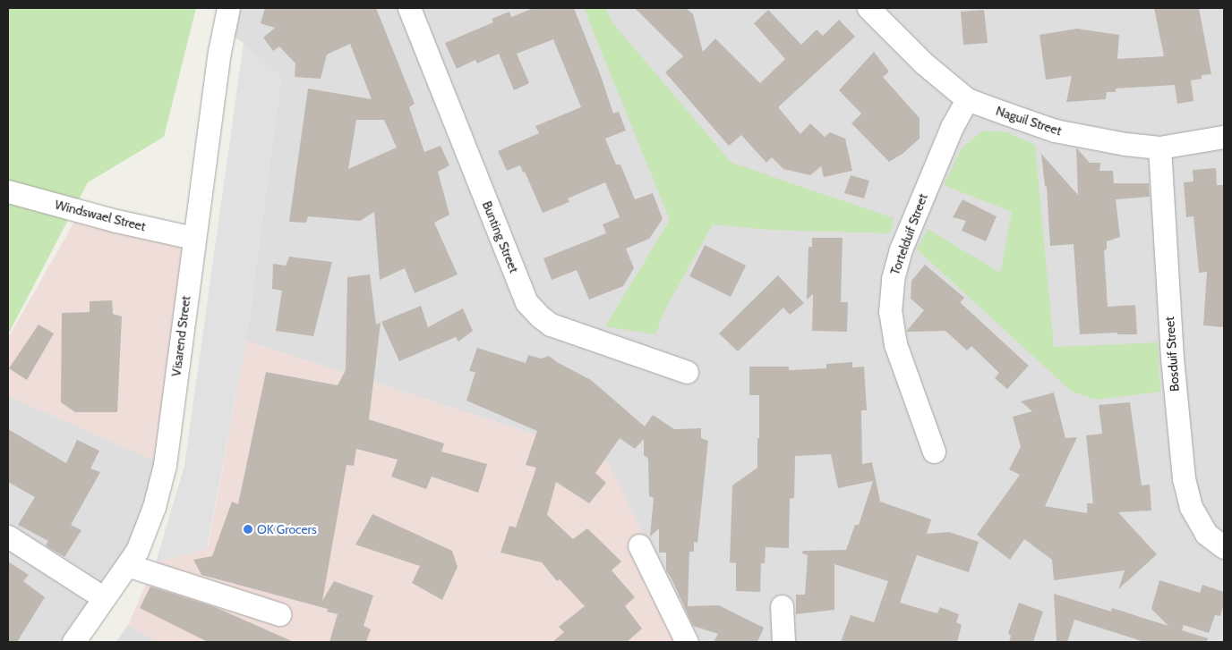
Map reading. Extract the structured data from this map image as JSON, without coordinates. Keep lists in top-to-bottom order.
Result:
{
  "streets": {
    "street": [
      "Naguil Street",
      "Windswael Street",
      "Tortelduif Street",
      "Bunting Street",
      "Visarend Street",
      "Bosduif Street"
    ]
  },
  "crossings": [
    ["Naguil Street", "Tortelduif Street"],
    ["Naguil Street", "Bosduif Street"],
    ["Windswael Street", "Visarend Street"]
  ],
  "places": ["OK Grocers"]
}
